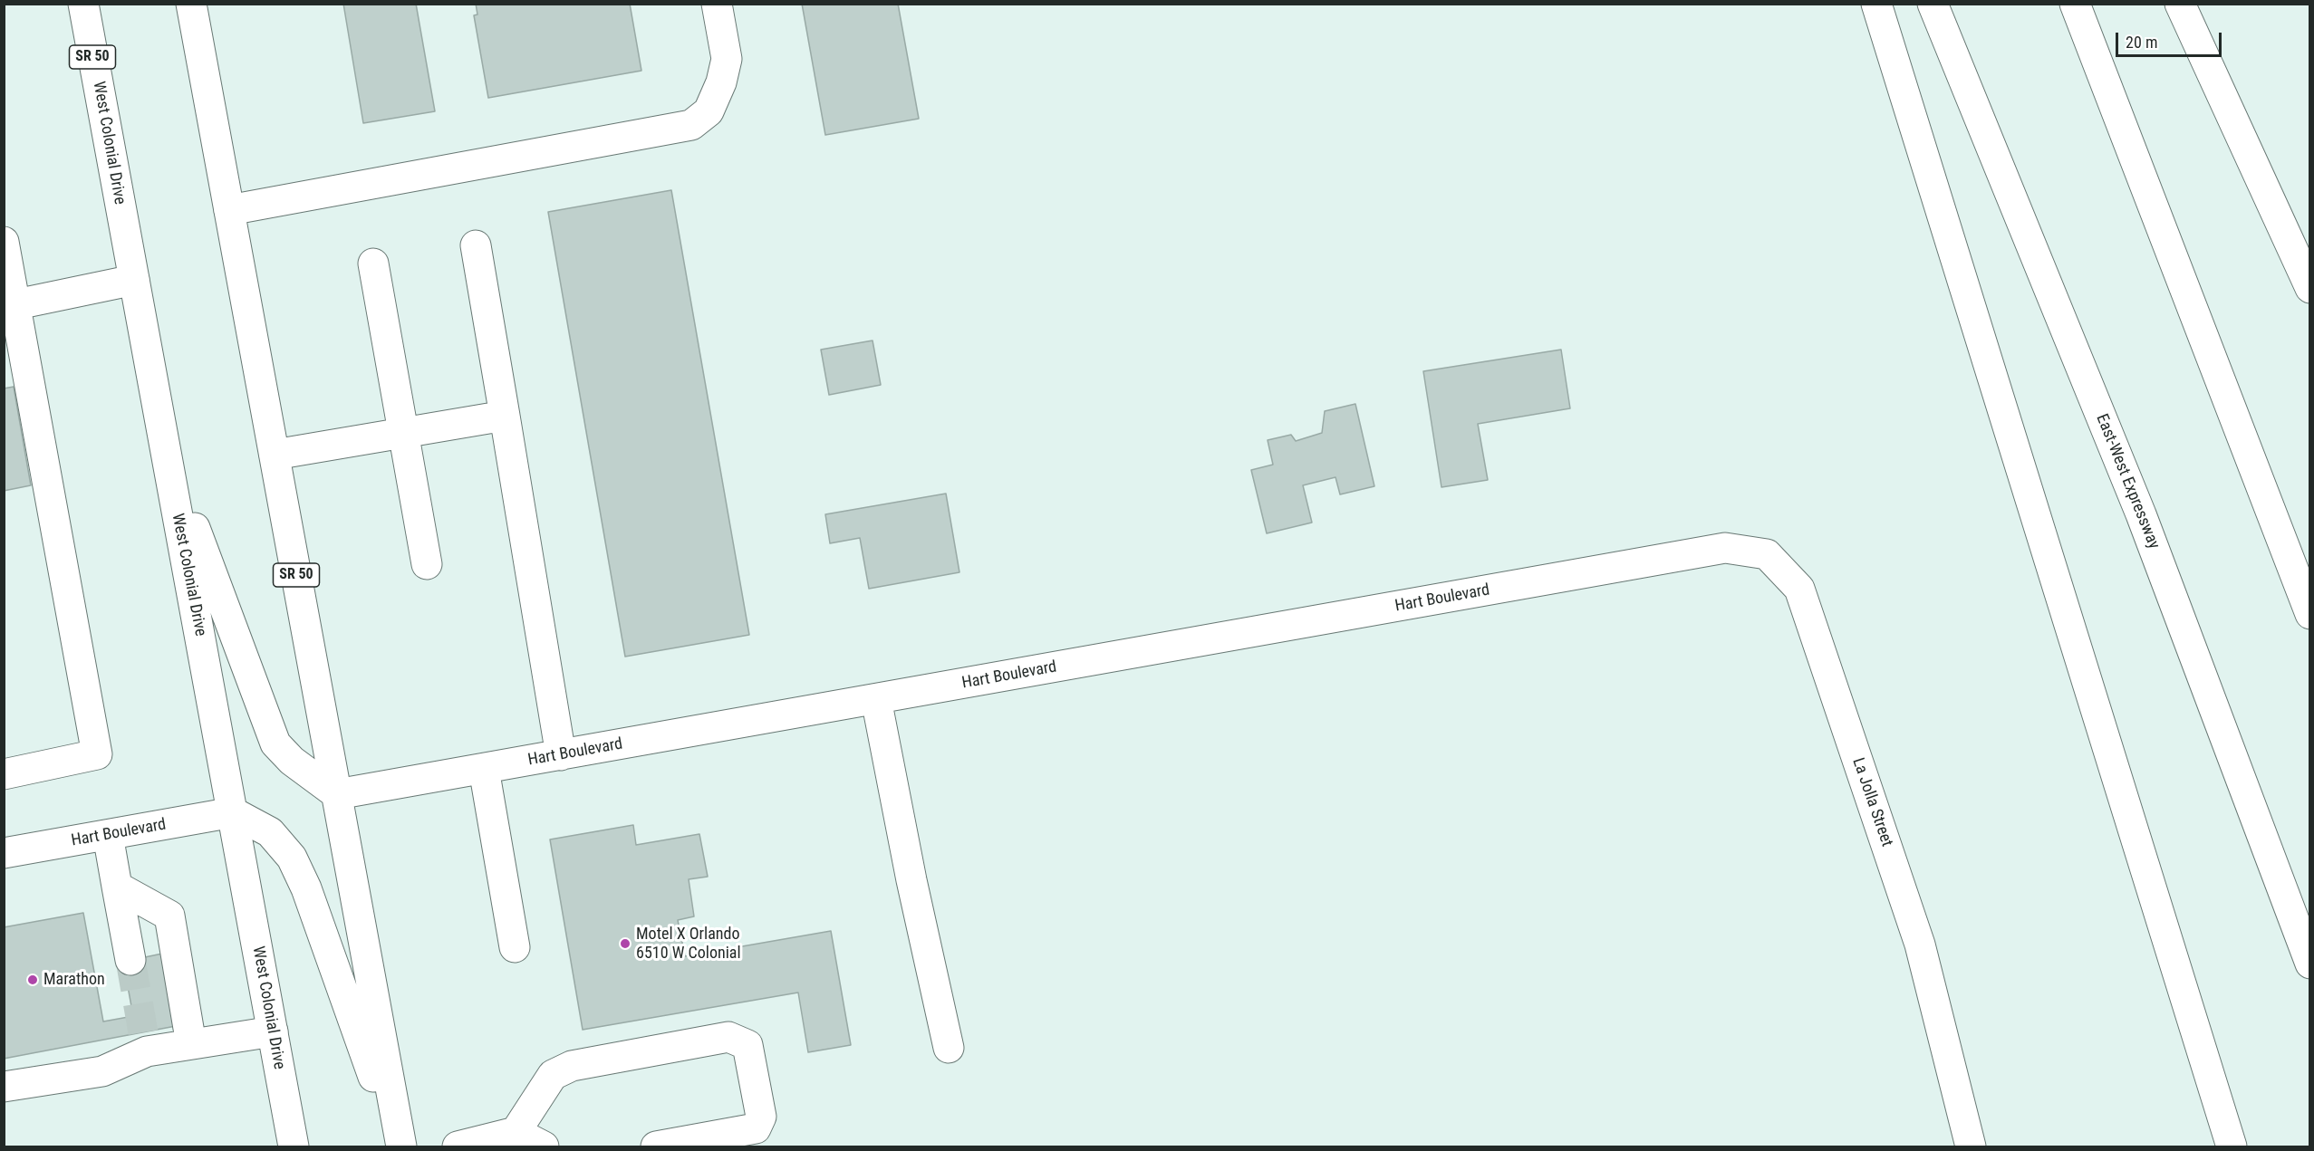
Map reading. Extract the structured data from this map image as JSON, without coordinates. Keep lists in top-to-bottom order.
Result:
{
  "streets": {
    "main road": [
      "SR 50",
      "West Colonial Drive",
      "East-West Expressway",
      "Hart Boulevard",
      "La Jolla Street"
    ]
  },
  "crossings": [
    ["SR 50", "Hart Boulevard"],
    ["West Colonial Drive", "Hart Boulevard"],
    ["Hart Boulevard", "La Jolla Street"]
  ],
  "places": ["Motel X Orlando 6510 W Colonial", "Marathon"],
  "scale_bar": "20 m"
}
